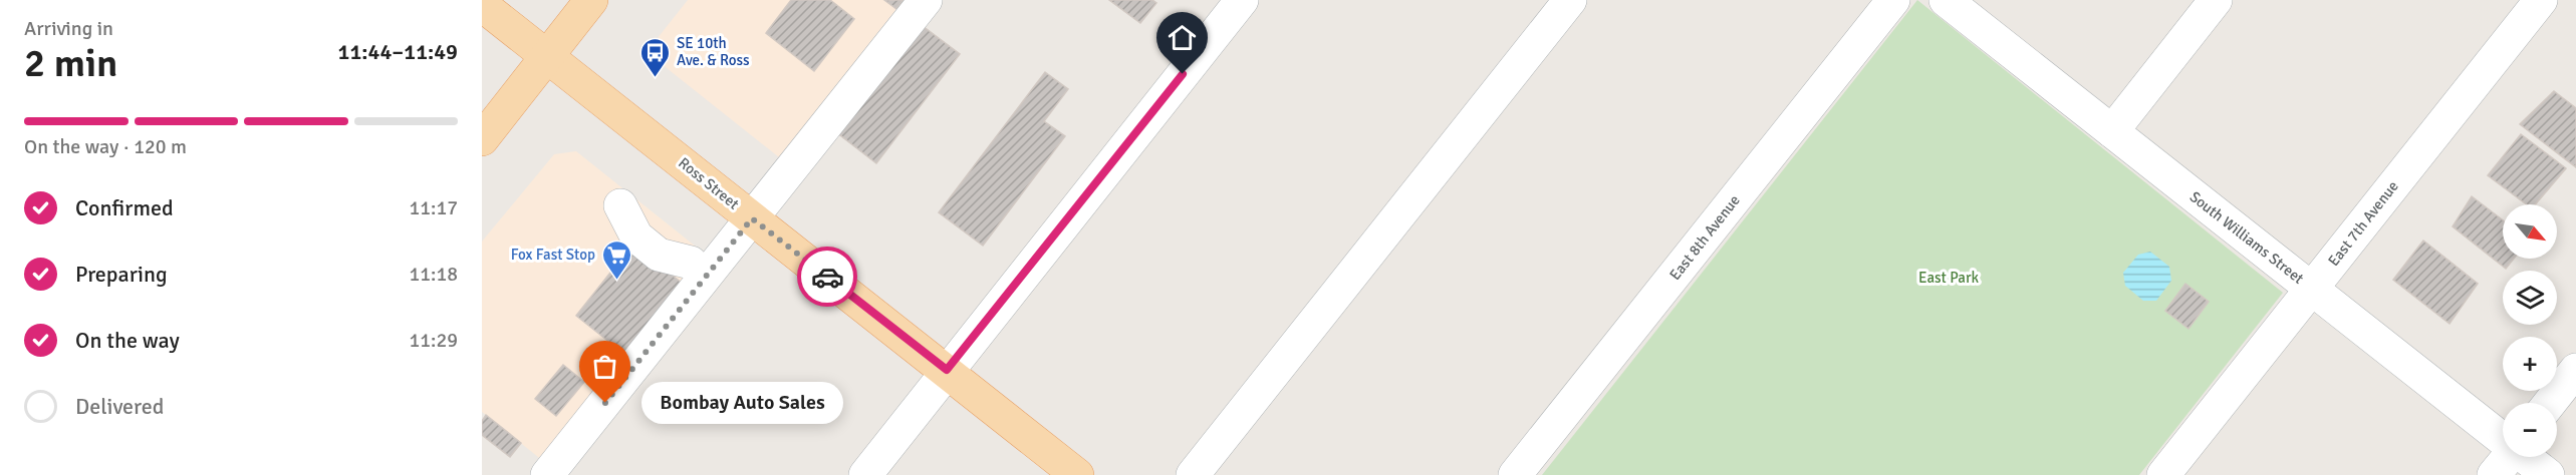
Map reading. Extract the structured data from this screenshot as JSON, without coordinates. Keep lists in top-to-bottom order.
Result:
{
  "streets": {
    "main road": ["Ross Street"],
    "street": ["East 7th Avenue", "East 8th Avenue", "South Williams Street"]
  },
  "crossings": [
    ["East 7th Avenue", "South Williams Street"]
  ],
  "parks": ["East Park"],
  "places": {
    "bus stop": ["SE 10th Ave. & Ross"],
    "supermarket": ["Fox Fast Stop"],
    "other": ["Bombay Auto Sales"]
  },
  "north": "bottom right",
  "page": {
    "heading": ["2 min", "Arriving in", "11:44–11:49"],
    "bar": "On the way · 120 m",
    "list": [
      ["Confirmed", "11:17"],
      ["Preparing", "11:18"],
      ["On the way", "11:29"],
      "Delivered"
    ],
    "map_buttons": ["+", "−"],
    "bubble": "Bombay Auto Sales"
  }
}
